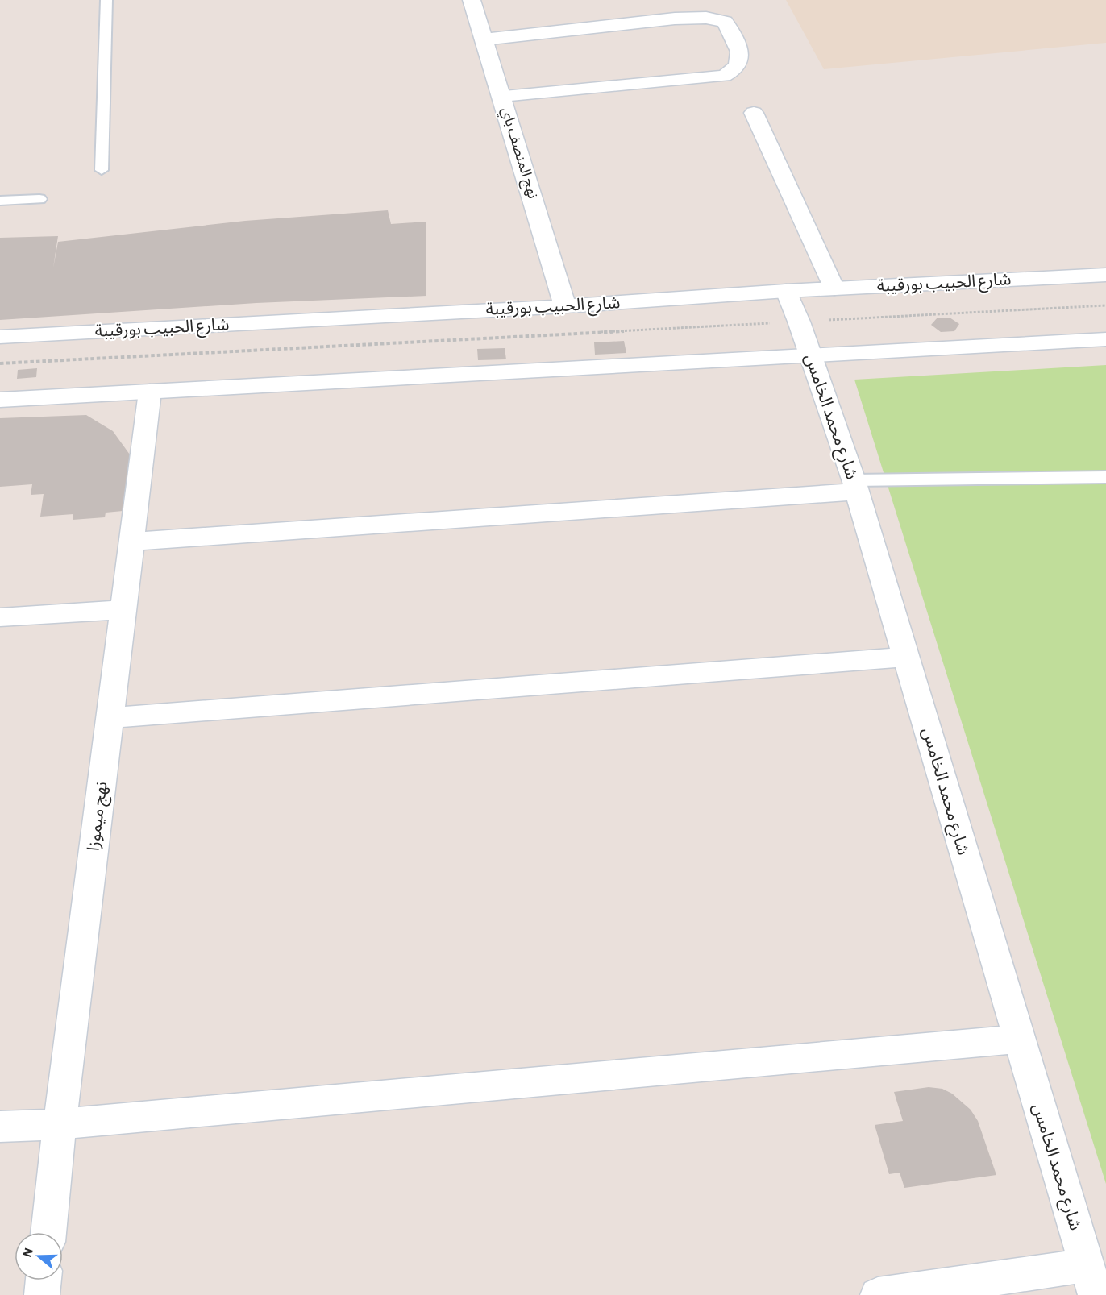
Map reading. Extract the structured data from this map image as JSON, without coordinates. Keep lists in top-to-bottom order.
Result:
{
  "streets": {
    "street": [
      "نهج المنصف باي",
      "شارع الحبيب بورقيبة",
      "شارع محمد الخامس",
      "نهج ميموزا"
    ]
  },
  "crossings": [
    ["نهج المنصف باي", "شارع الحبيب بورقيبة"],
    ["شارع الحبيب بورقيبة", "شارع محمد الخامس"]
  ],
  "north": "left"
}
